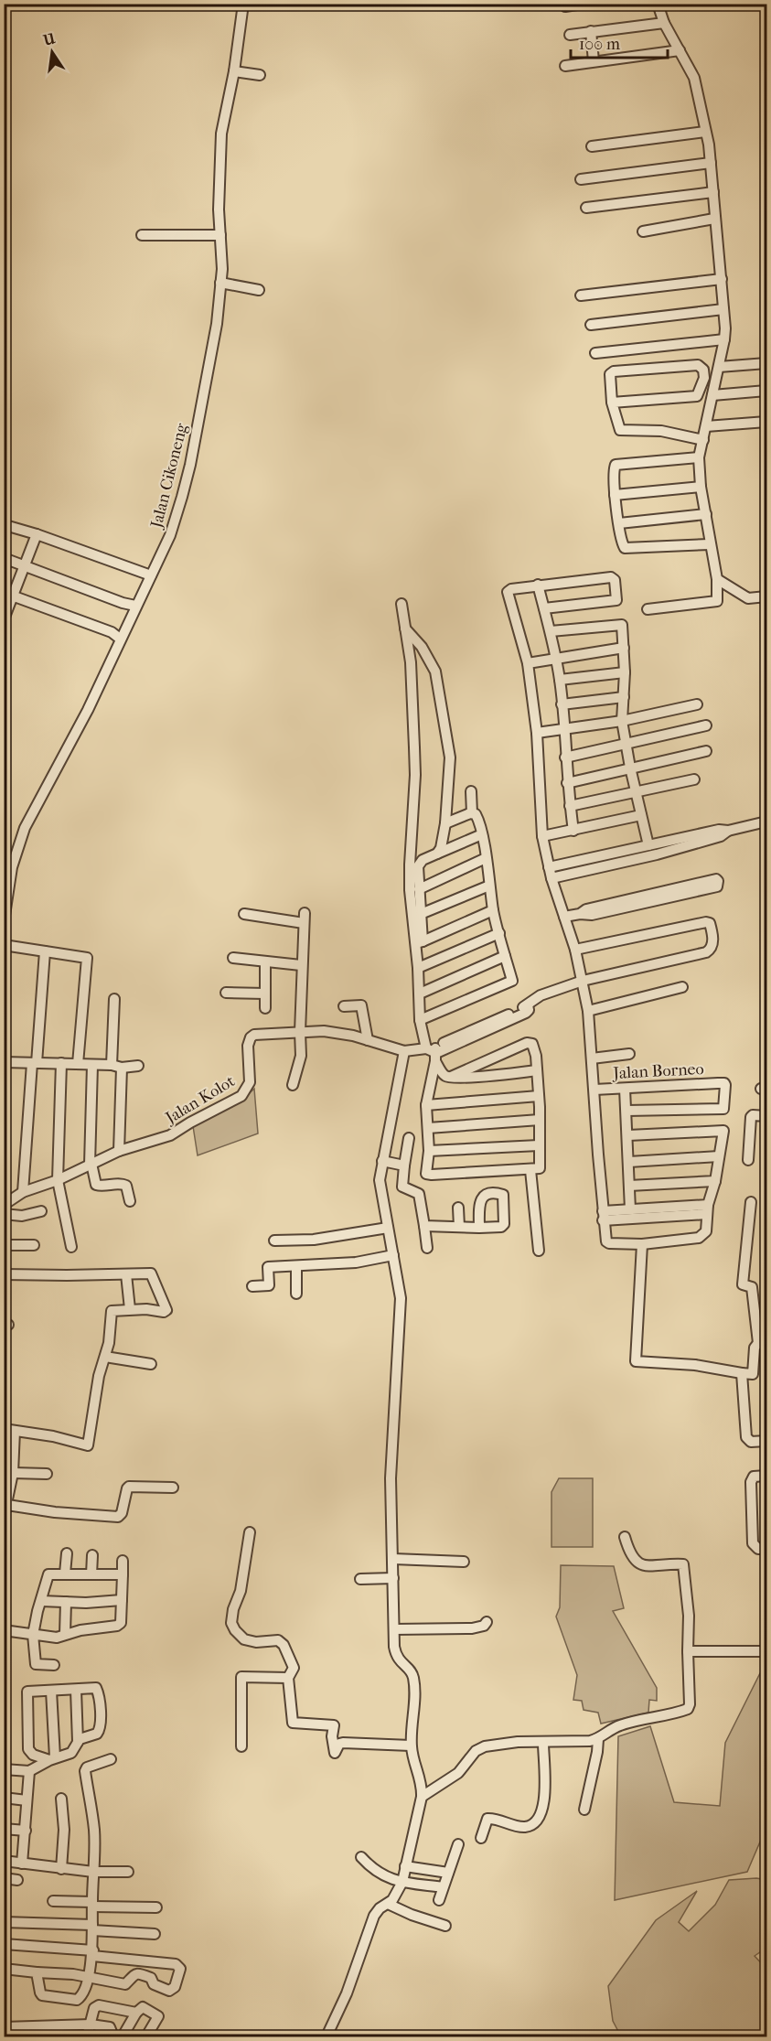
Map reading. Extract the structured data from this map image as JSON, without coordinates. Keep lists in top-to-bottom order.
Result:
{
  "streets": {
    "street": ["Jalan Cikoneng", "Jalan Borneo", "Jalan Kolot"]
  },
  "scale_bar": "100 m",
  "north": "top"
}
